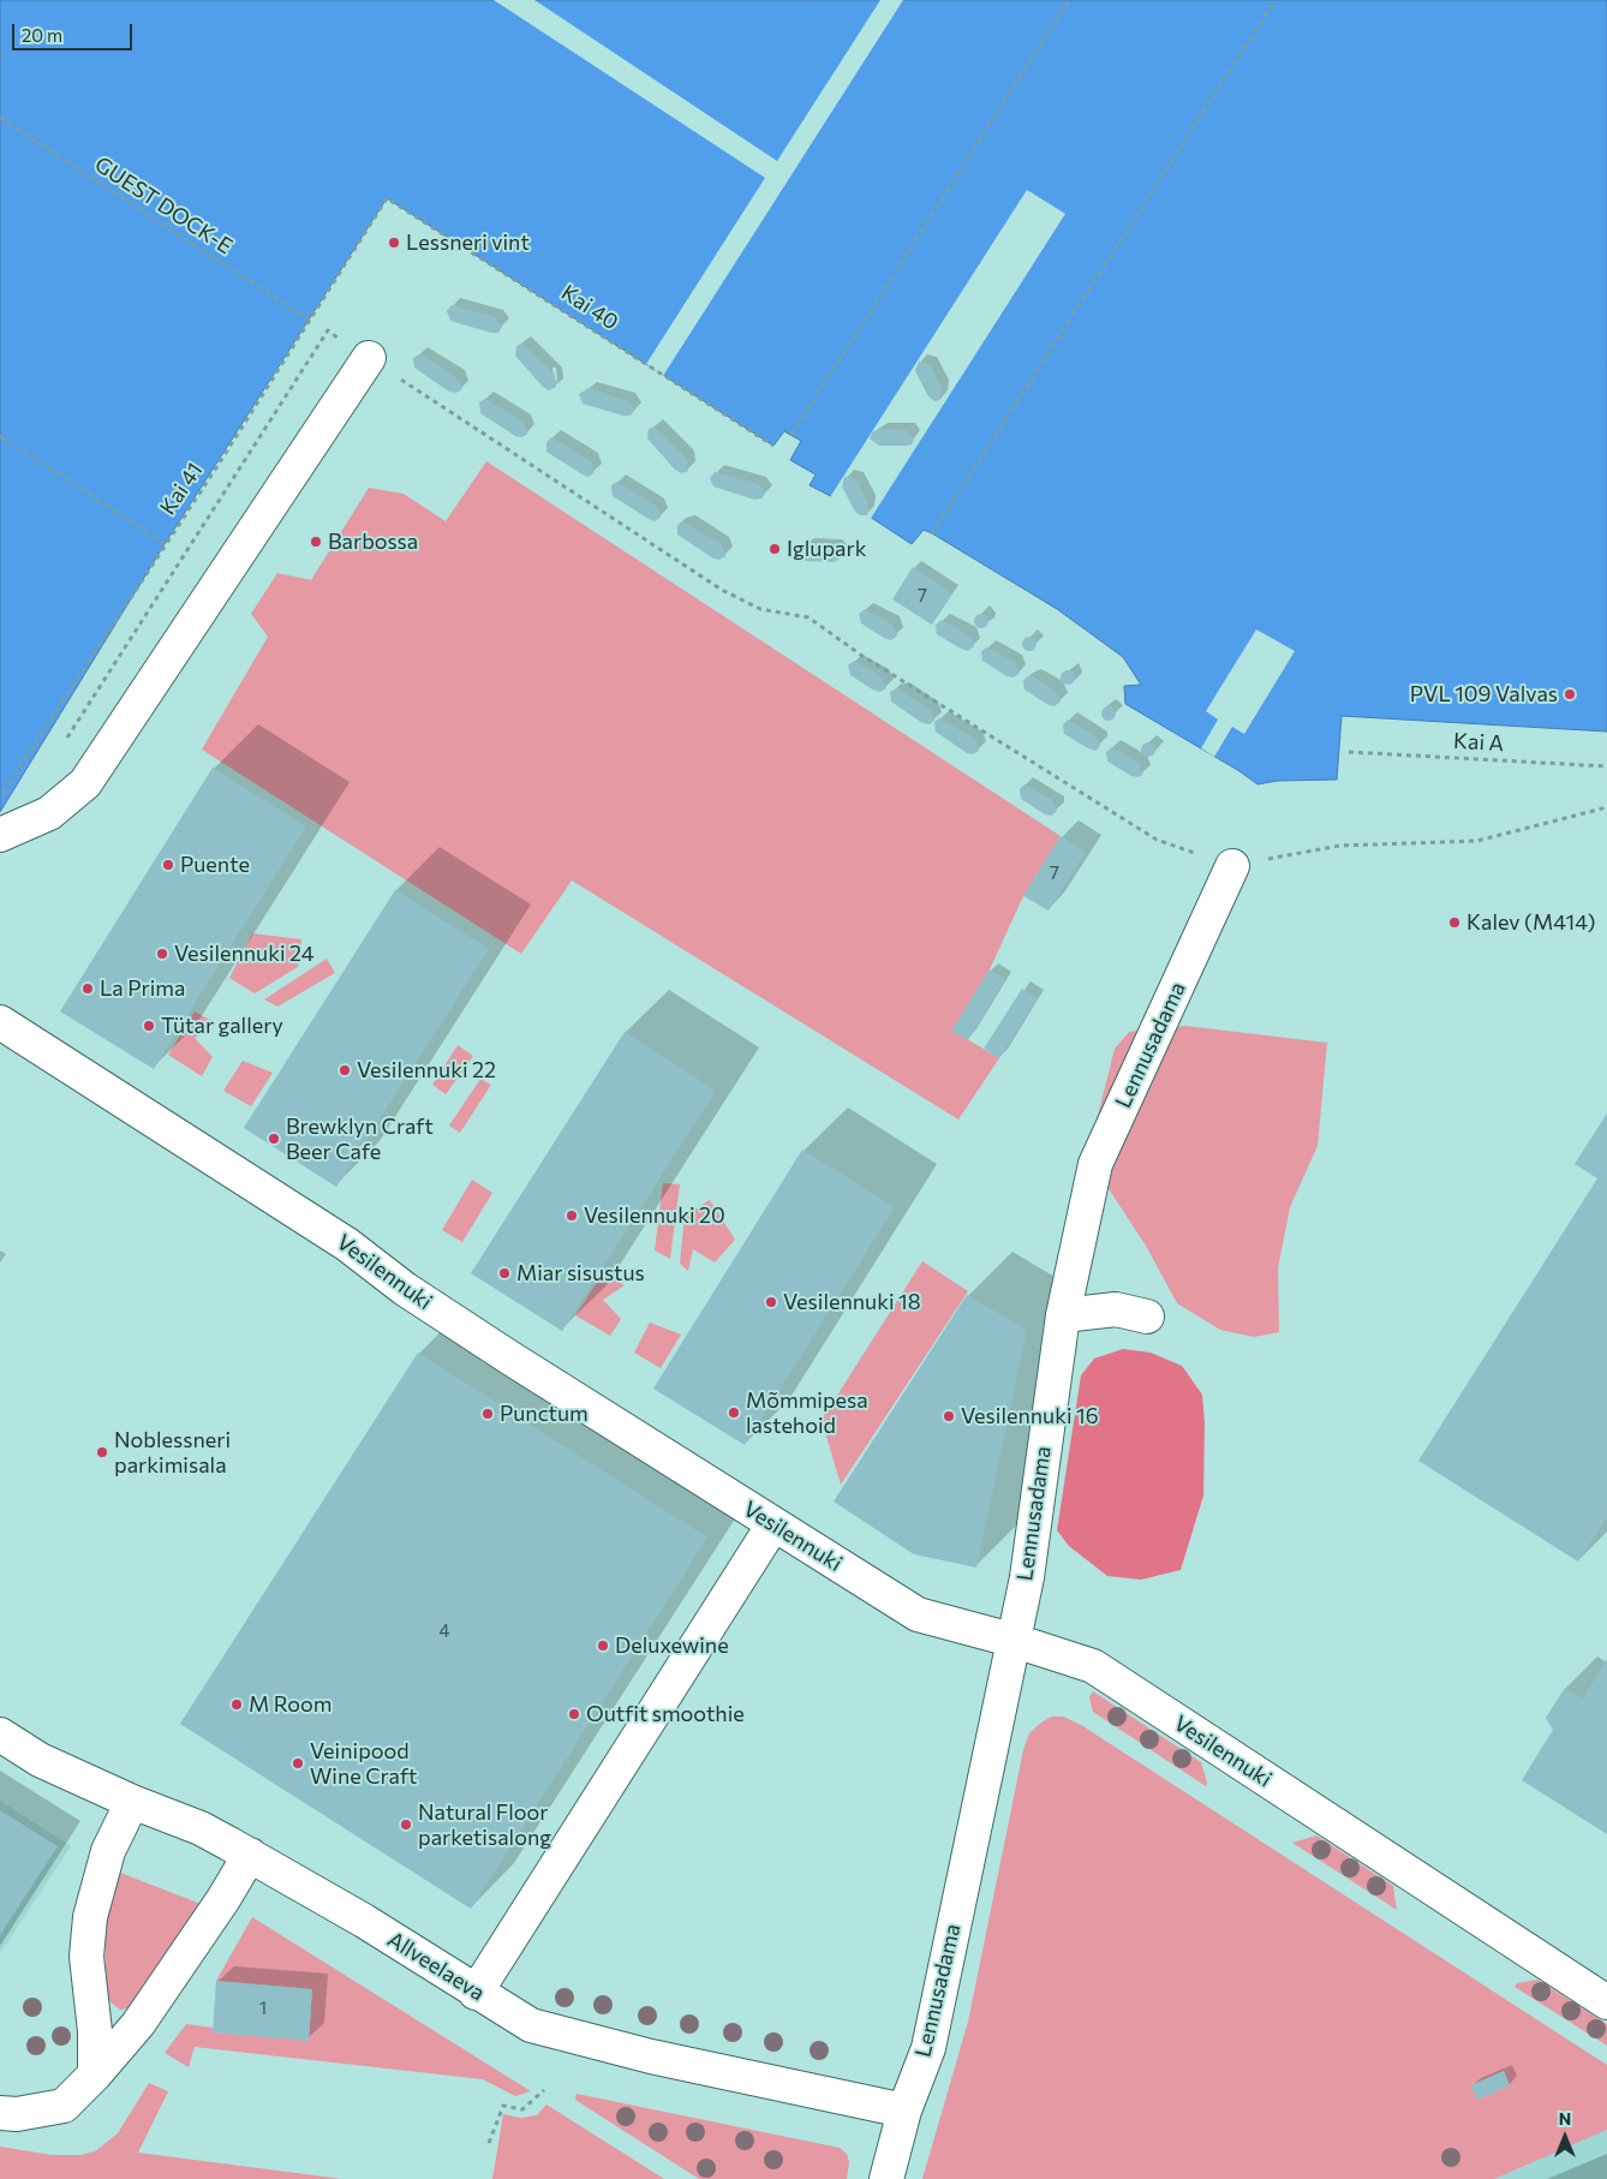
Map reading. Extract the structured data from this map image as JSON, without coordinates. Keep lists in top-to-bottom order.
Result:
{
  "streets": {
    "street": ["Lennusadama", "Vesilennuki", "Allveelaeva"],
    "path": [
      "GUEST DOCK-E",
      "Kai 40",
      "Kai 41",
      "Kai A"
    ]
  },
  "crossings": [
    ["GUEST DOCK-E", "Kai 41"],
    ["Kai 40", "Kai 41"],
    ["Lennusadama", "Vesilennuki"],
    ["Lennusadama", "Allveelaeva"]
  ],
  "places": [
    "Lessneri vint",
    "Barbossa",
    "Iglupark",
    "PVL 109 Valvas",
    "Puente",
    "Kalev (M414)",
    "Vesilennuki 24",
    "La Prima",
    "Tütar gallery",
    "Vesilennuki 22",
    "Brewklyn Craft Beer Cafe",
    "Vesilennuki 20",
    "Miar sisustus",
    "Vesilennuki 18",
    "Mõmmipesa lastehoid",
    "Punctum",
    "Vesilennuki 16",
    "Noblessneri parkimisala",
    "Deluxewine",
    "M Room",
    "Outfit smoothie",
    "Veinipood Wine Craft",
    "Natural Floor parketisalong"
  ],
  "house_numbers": [
    "7",
    "7",
    "4",
    "1"
  ],
  "scale_bar": "20 m",
  "north": "top"
}
